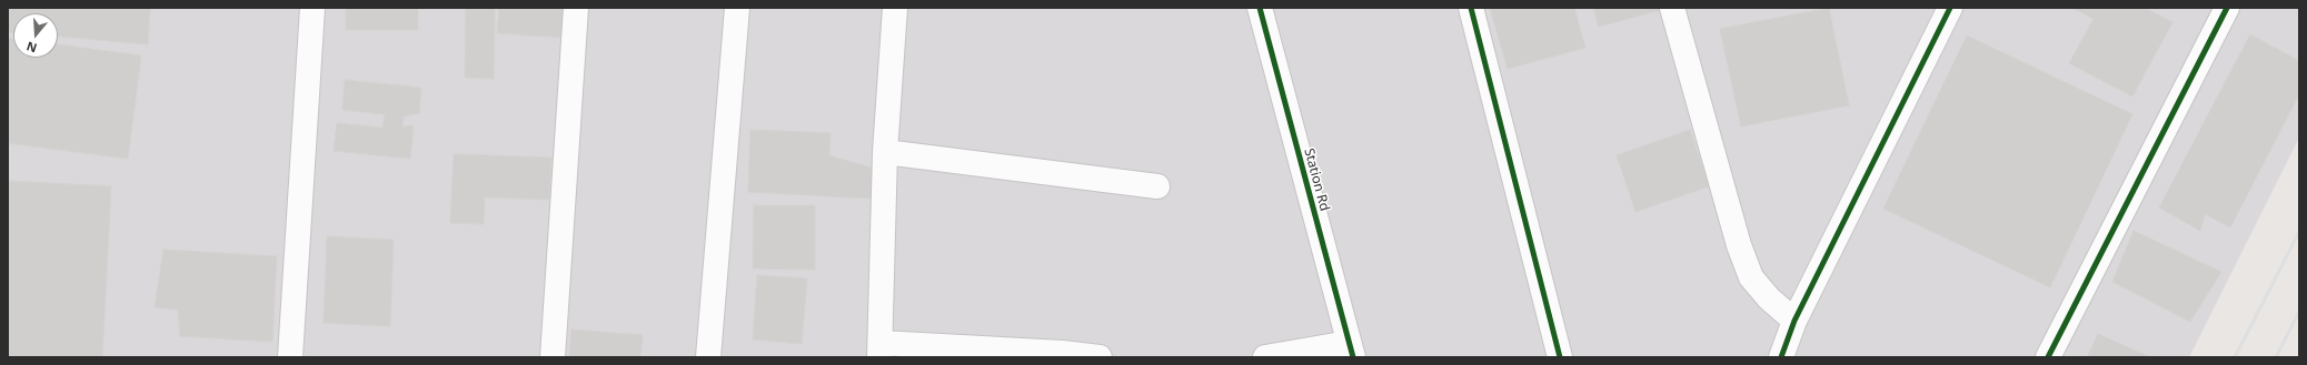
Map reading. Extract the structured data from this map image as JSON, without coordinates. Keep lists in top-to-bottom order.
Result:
{
  "streets": {
    "street": ["Station Rd"]
  },
  "north": "bottom"
}
